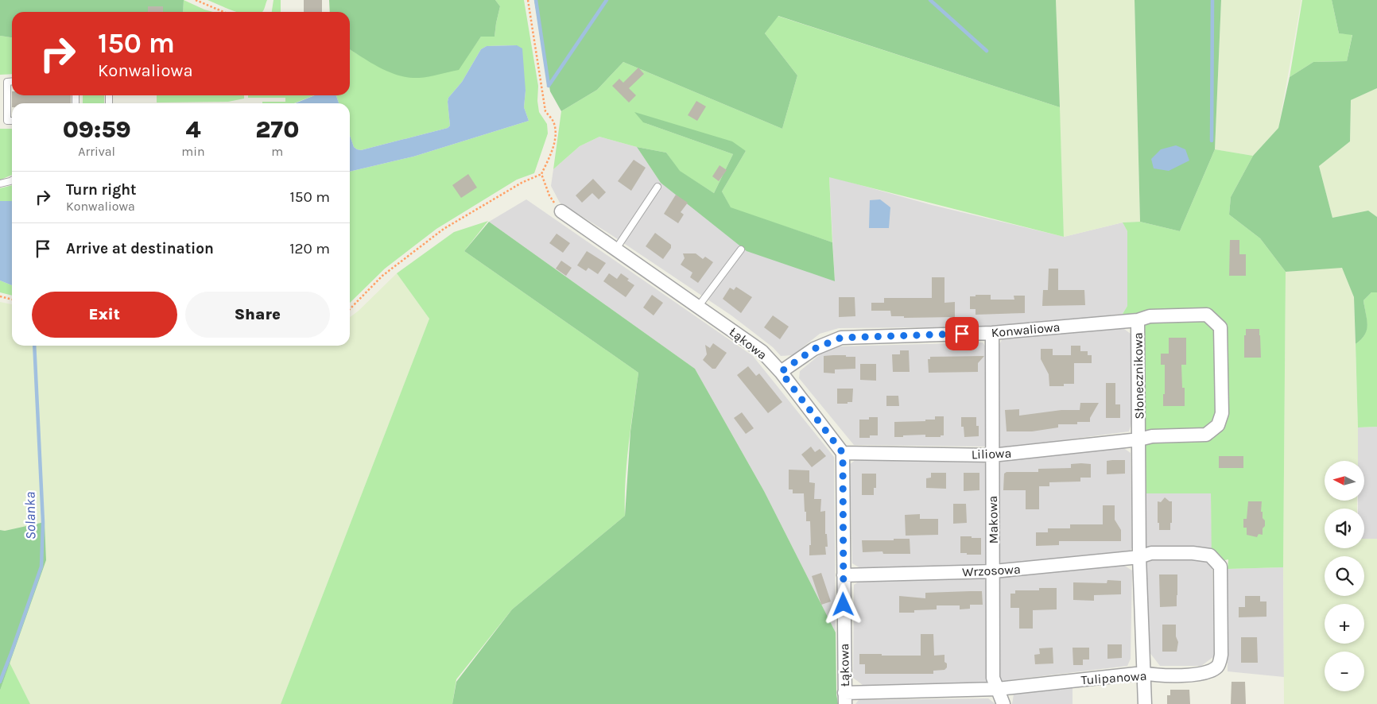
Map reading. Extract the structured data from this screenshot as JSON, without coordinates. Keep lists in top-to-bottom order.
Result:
{
  "streets": {
    "street": [
      "Konwaliowa",
      "Łąkowa",
      "Słonecznikowa",
      "Liliowa",
      "Makowa",
      "Wrzosowa",
      "Tulipanowa"
    ]
  },
  "crossings": [
    ["Konwaliowa", "Łąkowa"],
    ["Konwaliowa", "Słonecznikowa"],
    ["Konwaliowa", "Makowa"],
    ["Łąkowa", "Liliowa"],
    ["Łąkowa", "Wrzosowa"],
    ["Łąkowa", "Tulipanowa"],
    ["Słonecznikowa", "Liliowa"],
    ["Słonecznikowa", "Wrzosowa"],
    ["Słonecznikowa", "Tulipanowa"],
    ["Liliowa", "Makowa"],
    ["Makowa", "Wrzosowa"],
    ["Makowa", "Tulipanowa"],
    ["Wrzosowa", "Tulipanowa"]
  ],
  "water": ["Solanka"],
  "north": "left",
  "page": {
    "turn": ["150 m", "Konwaliowa"],
    "eta": [
      "09:59",
      "Arrival",
      "4",
      "min",
      "270",
      "m"
    ],
    "list": [
      {
        "name": "Turn right",
        "note": "Konwaliowa",
        "value": "150 m"
      },
      {
        "name": "Arrive at destination",
        "value": "120 m"
      }
    ],
    "buttons": ["Exit", "Share"],
    "map_buttons": ["+", "−"]
  }
}
